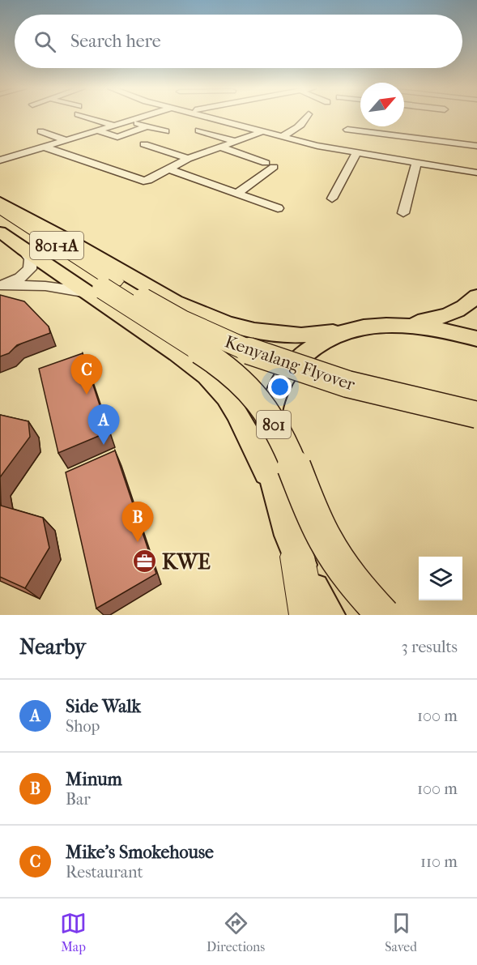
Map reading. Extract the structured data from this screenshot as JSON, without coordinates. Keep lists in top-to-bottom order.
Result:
{
  "streets": {
    "highway": ["801-1A", "Kenyalang Flyover", "801"]
  },
  "crossings": [
    ["801-1A", "Kenyalang Flyover"]
  ],
  "places": {
    "office": ["KWE"]
  },
  "north": "top right",
  "page": {
    "search": "Search here",
    "pins": ["C", "A", "B"],
    "heading": ["Nearby", "3 results"],
    "list": [
      {
        "mark": "A",
        "name": "Side Walk",
        "note": "Shop",
        "value": "100 m"
      },
      {
        "mark": "B",
        "name": "Minum",
        "note": "Bar",
        "value": "100 m"
      },
      {
        "mark": "C",
        "name": "Mike's Smokehouse",
        "note": "Restaurant",
        "value": "110 m"
      }
    ],
    "nav": ["Map", "Directions", "Saved"]
  }
}
